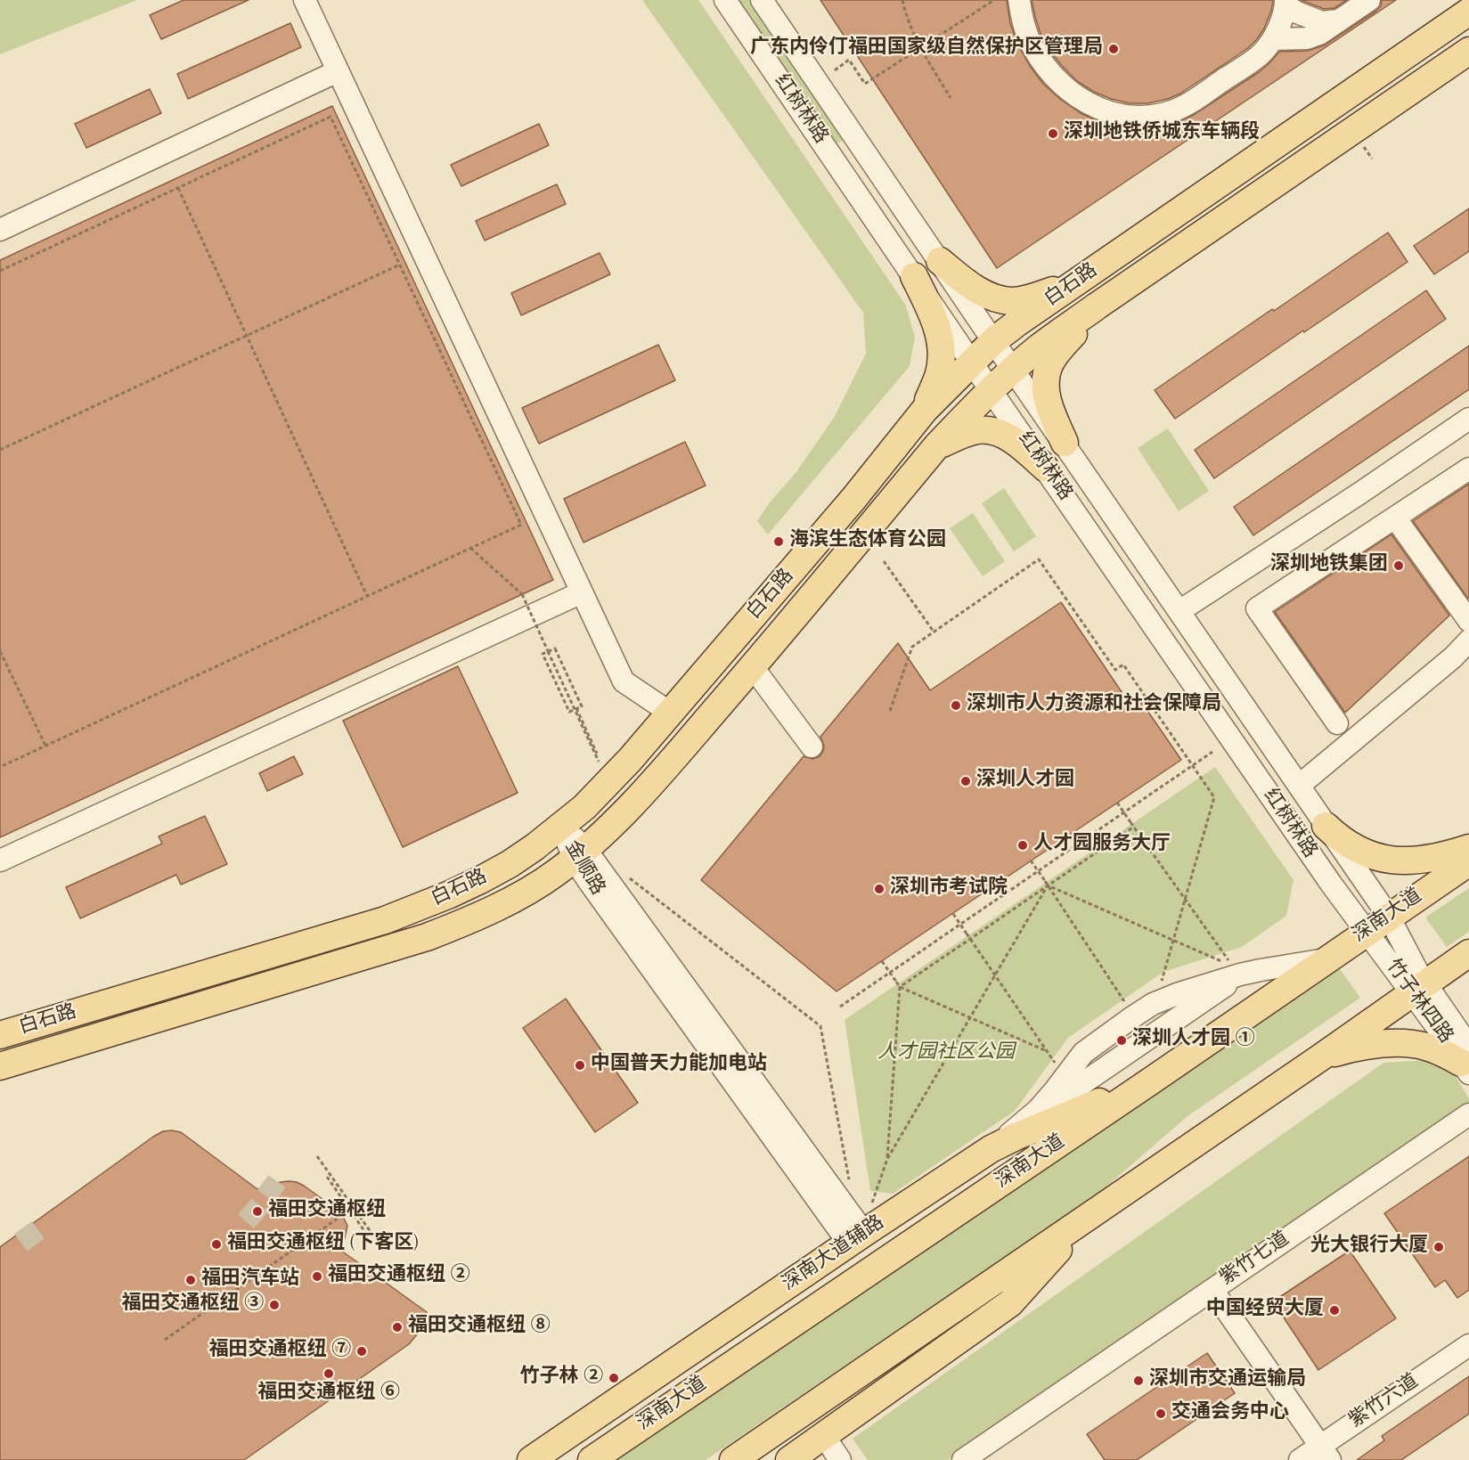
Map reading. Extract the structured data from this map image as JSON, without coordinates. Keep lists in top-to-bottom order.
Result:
{
  "streets": {
    "main road": ["白石路", "深南大道", "深南大道辅路"],
    "street": [
      "红树林路",
      "金顺路",
      "竹子林四路",
      "紫竹七道",
      "紫竹六道"
    ]
  },
  "crossings": [
    ["红树林路", "白石路"],
    ["红树林路", "深南大道"],
    ["红树林路", "竹子林四路"],
    ["白石路", "金顺路"],
    ["金顺路", "深南大道辅路"],
    ["深南大道", "竹子林四路"],
    ["深南大道", "深南大道辅路"]
  ],
  "parks": ["人才园社区公园"],
  "places": [
    "广东内伶仃福田国家级自然保护区管理局",
    "深圳地铁侨城东车辆段",
    "海滨生态体育公园",
    "深圳地铁集团",
    "深圳市人力资源和社会保障局",
    "深圳人才园",
    "人才园服务大厅",
    "深圳市考试院",
    "深圳人才园 ①",
    "中国普天力能加电站",
    "福田交通枢纽",
    "福田交通枢纽 (下客区)",
    "光大银行大厦",
    "福田交通枢纽 ②",
    "福田汽车站",
    "福田交通枢纽 ③",
    "中国经贸大厦",
    "福田交通枢纽 ⑧",
    "福田交通枢纽 ⑦",
    "福田交通枢纽 ⑥",
    "竹子林 ②",
    "深圳市交通运输局",
    "交通会务中心"
  ]
}
